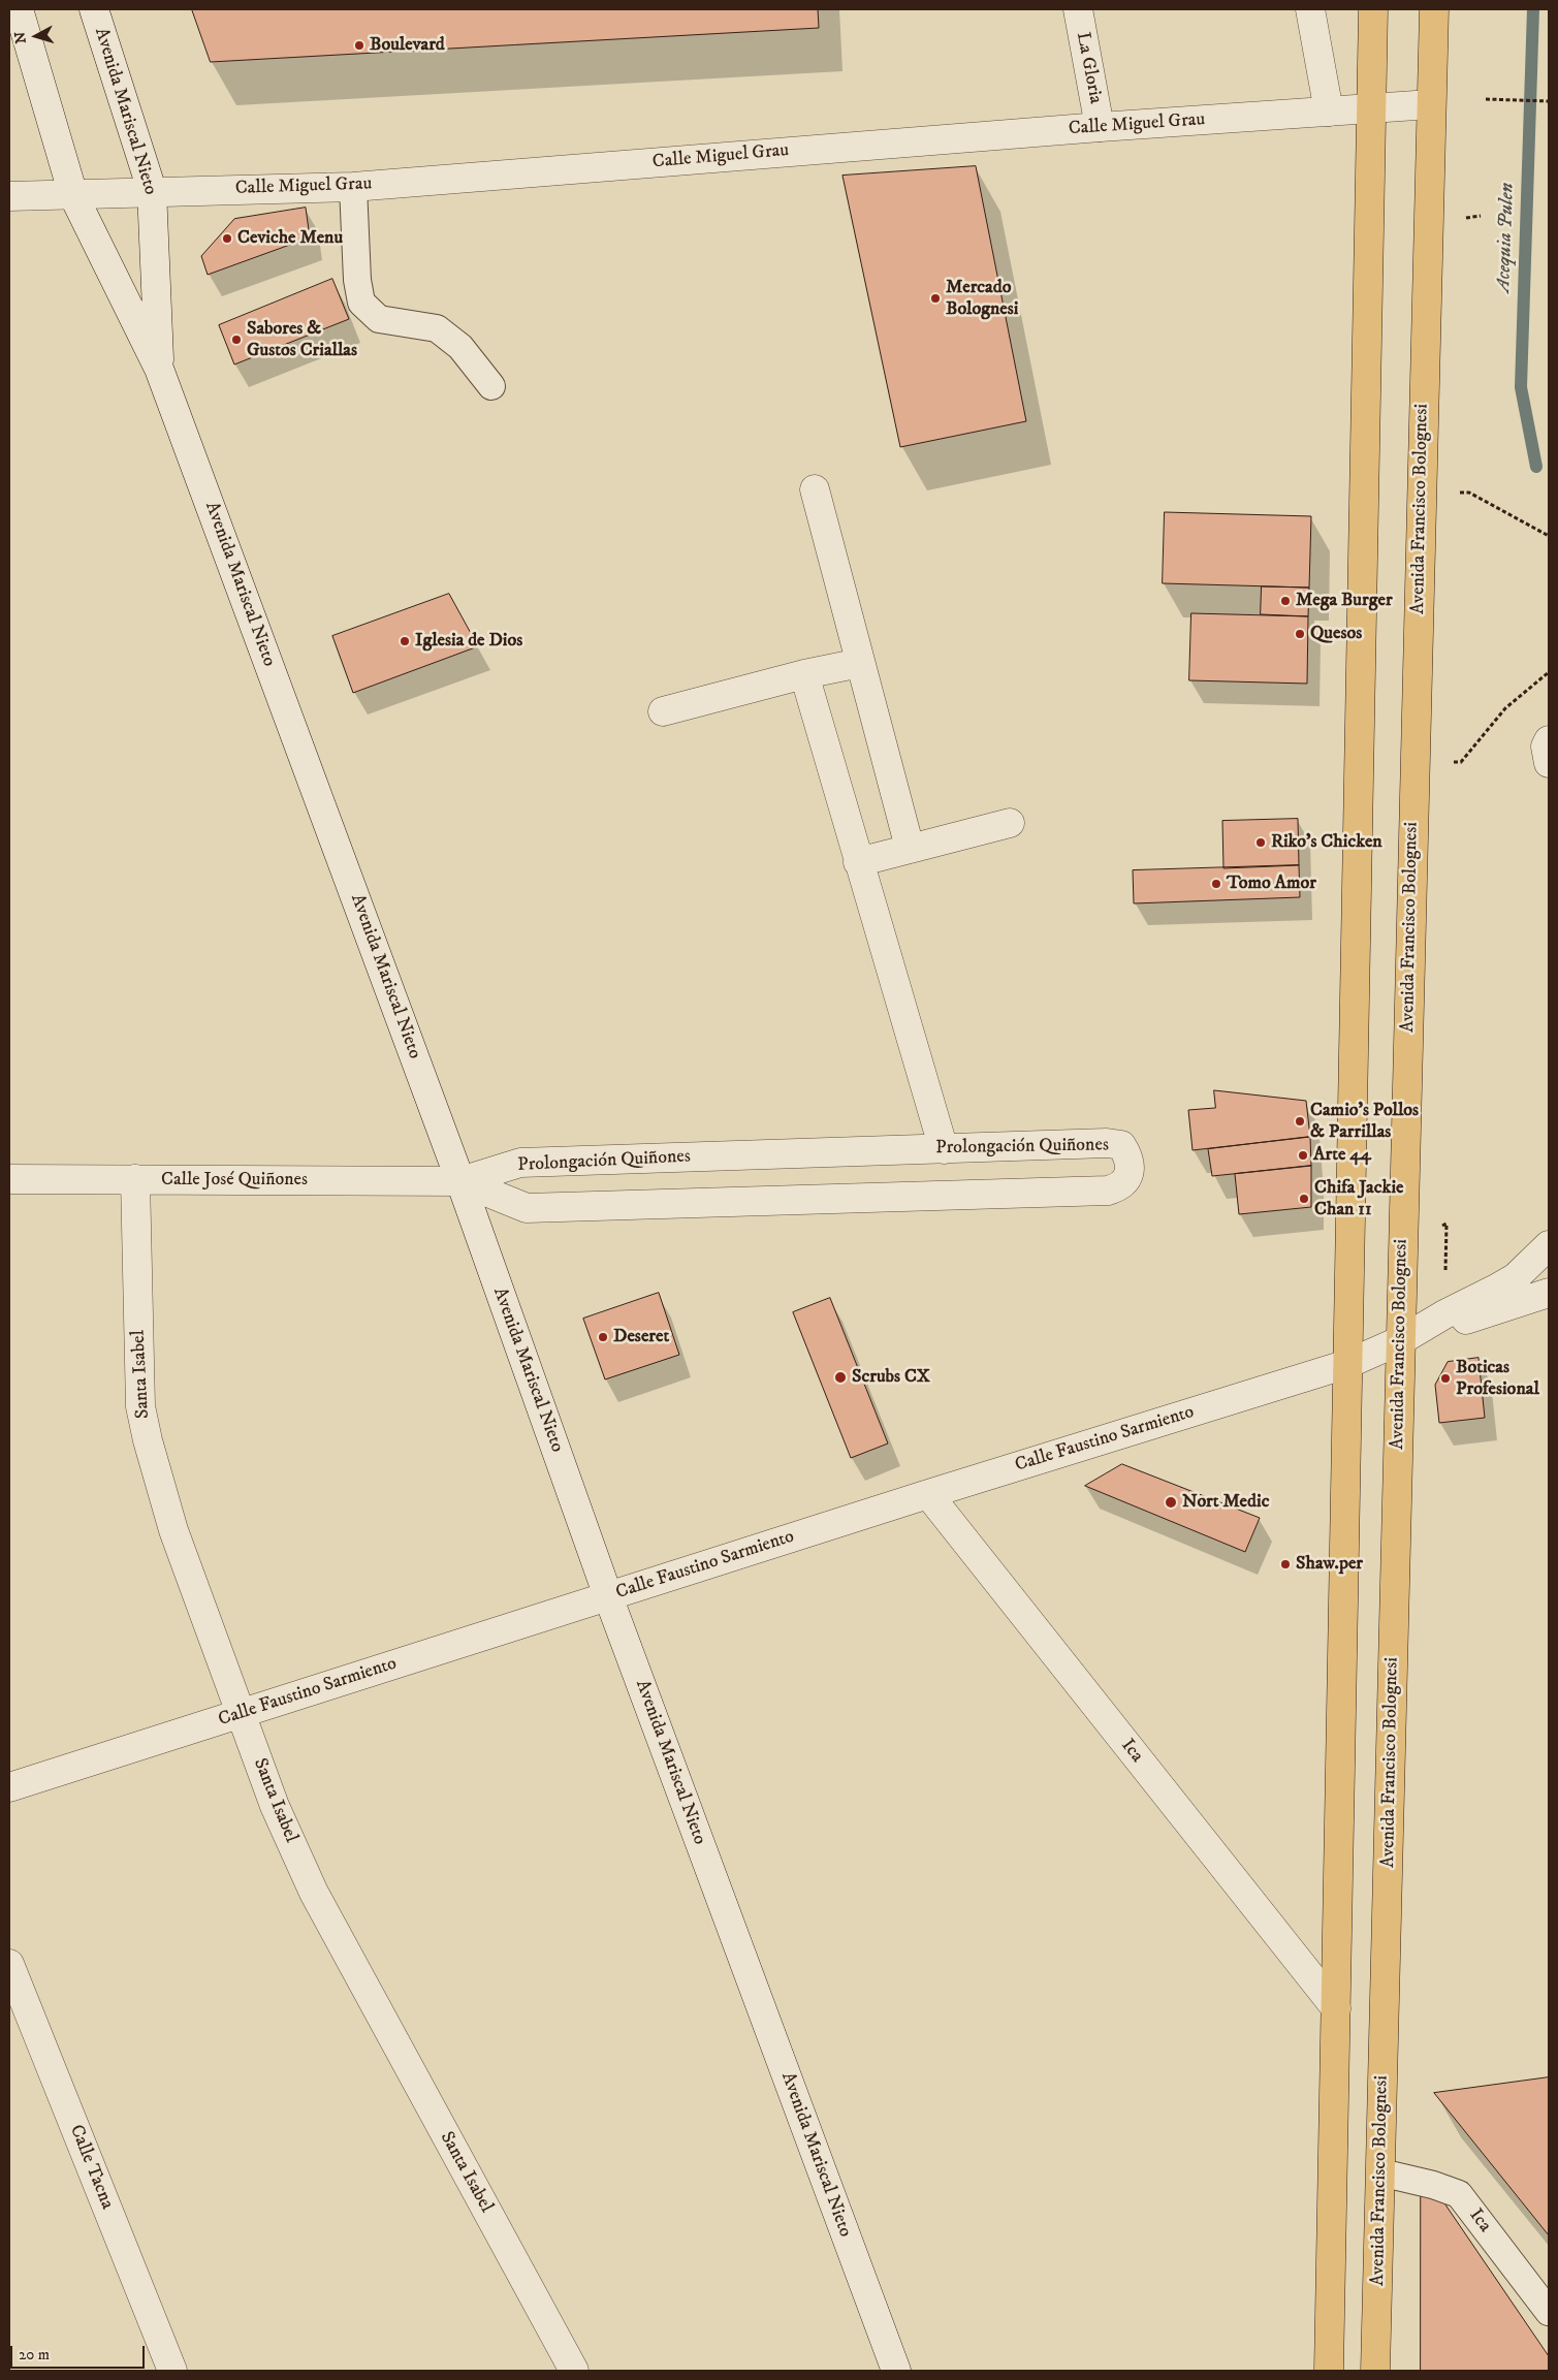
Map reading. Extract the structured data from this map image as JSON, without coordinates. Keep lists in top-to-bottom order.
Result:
{
  "streets": {
    "main road": ["Avenida Francisco Bolognesi"],
    "street": [
      "La Gloria",
      "Avenida Mariscal Nieto",
      "Calle Miguel Grau",
      "Prolongación Quiñones",
      "Calle José Quiñones",
      "Santa Isabel",
      "Calle Faustino Sarmiento",
      "Ica",
      "Calle Tacna"
    ]
  },
  "crossings": [
    ["La Gloria", "Calle Miguel Grau"],
    ["Avenida Mariscal Nieto", "Calle Miguel Grau"],
    ["Avenida Mariscal Nieto", "Prolongación Quiñones"],
    ["Avenida Mariscal Nieto", "Calle José Quiñones"],
    ["Avenida Mariscal Nieto", "Calle Faustino Sarmiento"],
    ["Calle Miguel Grau", "Avenida Francisco Bolognesi"],
    ["Avenida Francisco Bolognesi", "Calle Faustino Sarmiento"],
    ["Avenida Francisco Bolognesi", "Ica"],
    ["Prolongación Quiñones", "Calle José Quiñones"],
    ["Calle José Quiñones", "Santa Isabel"],
    ["Santa Isabel", "Calle Faustino Sarmiento"],
    ["Calle Faustino Sarmiento", "Ica"]
  ],
  "water": ["Acequia Pulen"],
  "places": [
    "Boulevard",
    "Ceviche Menu",
    "Mercado Bolognesi",
    "Sabores & Gustos Criallas",
    "Mega Burger",
    "Quesos",
    "Iglesia de Dios",
    "Riko's Chicken",
    "Tomo Amor",
    "Camio's Pollos & Parrillas",
    "Arte 44",
    "Chifa Jackie Chan 11",
    "Deseret",
    "Scrubs CX",
    "Boticas Profesional",
    "Nort Medic",
    "Shaw.per"
  ],
  "scale_bar": "20 m",
  "north": "left"
}
